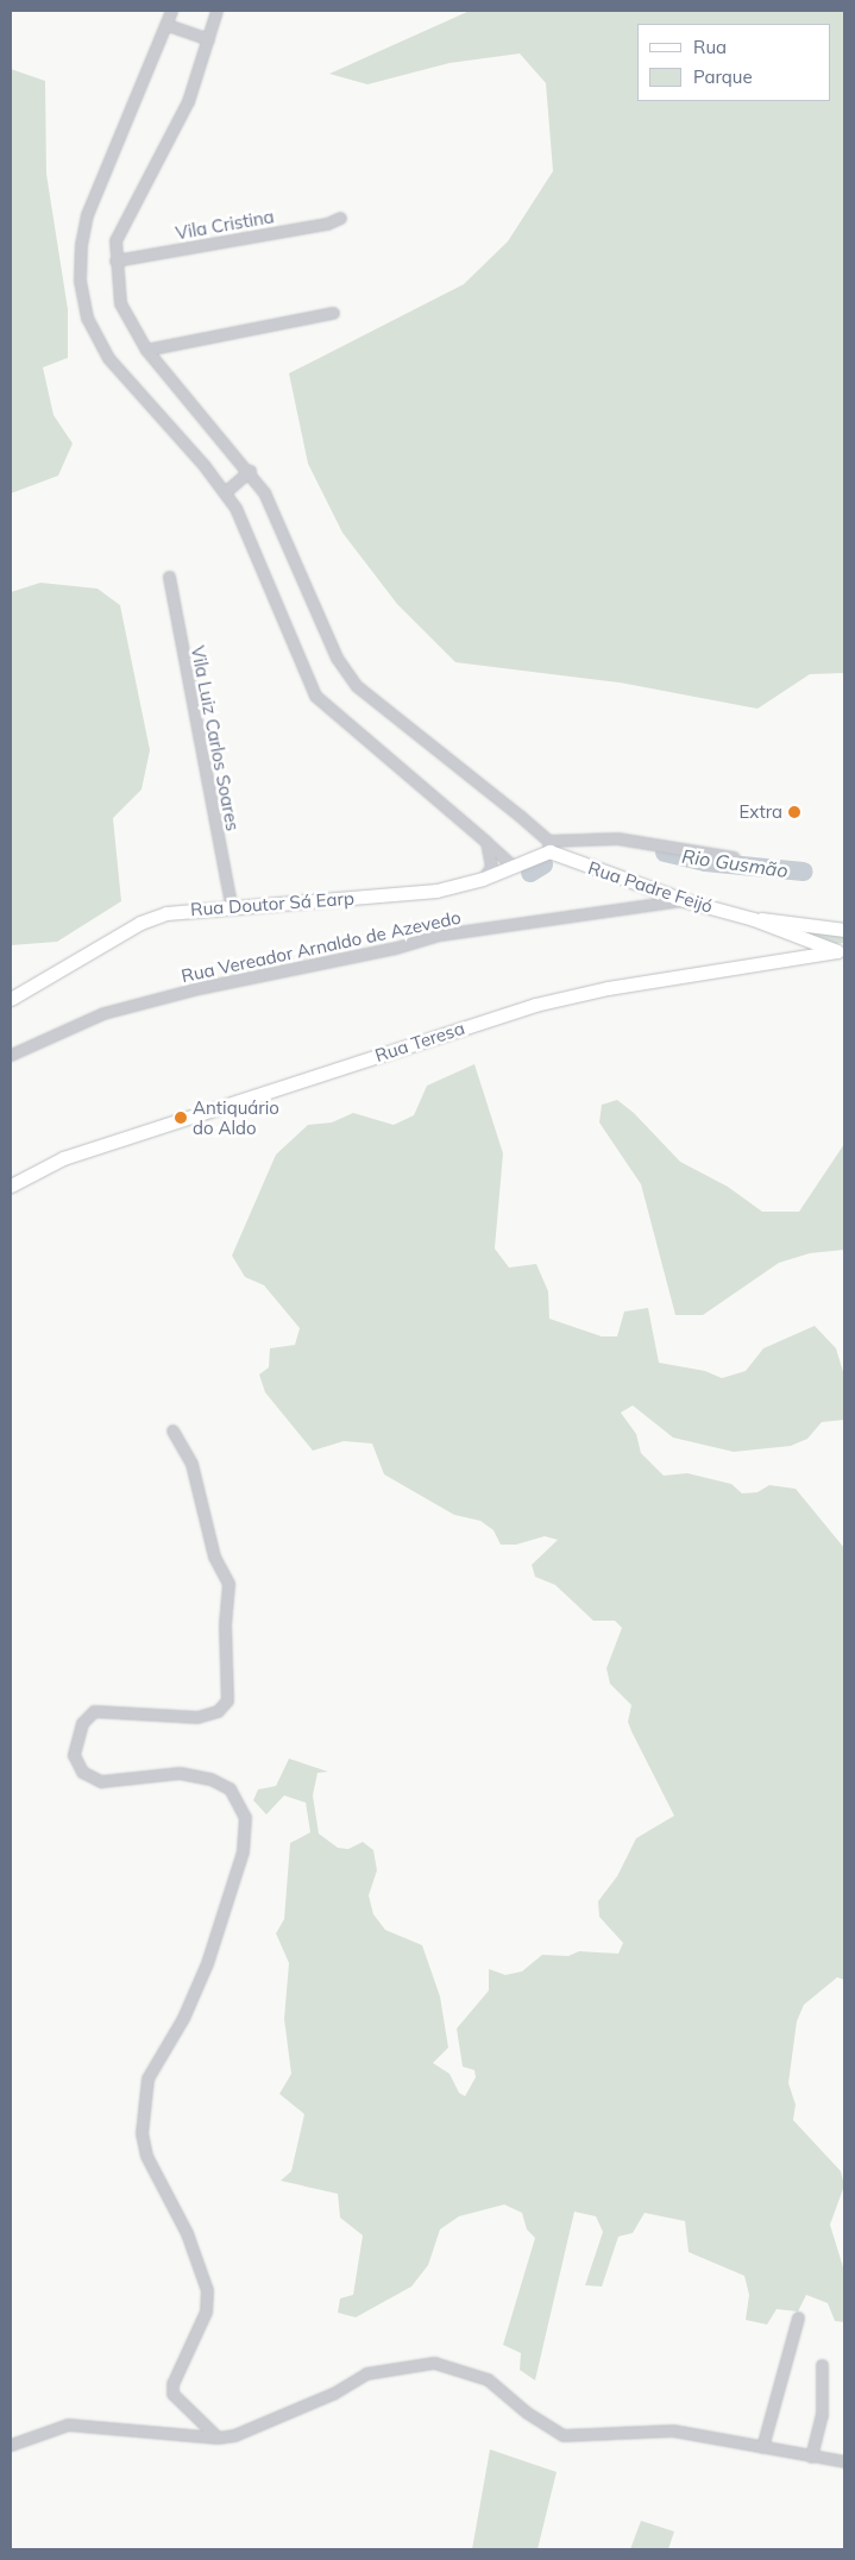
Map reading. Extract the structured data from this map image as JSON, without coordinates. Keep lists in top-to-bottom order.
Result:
{
  "streets": {
    "main road": ["Rua Padre Feijó", "Rua Doutor Sá Earp", "Rua Teresa"],
    "street": ["Vila Cristina", "Vila Luiz Carlos Soares", "Rua Vereador Arnaldo de Azevedo"]
  },
  "crossings": [
    ["Vila Luiz Carlos Soares", "Rua Doutor Sá Earp"],
    ["Rua Padre Feijó", "Rua Doutor Sá Earp"],
    ["Rua Padre Feijó", "Rua Vereador Arnaldo de Azevedo"],
    ["Rua Padre Feijó", "Rua Teresa"]
  ],
  "water": ["Rio Gusmão"],
  "places": ["Extra", "Antiquário do Aldo"],
  "legend": ["Rua", "Parque"]
}
